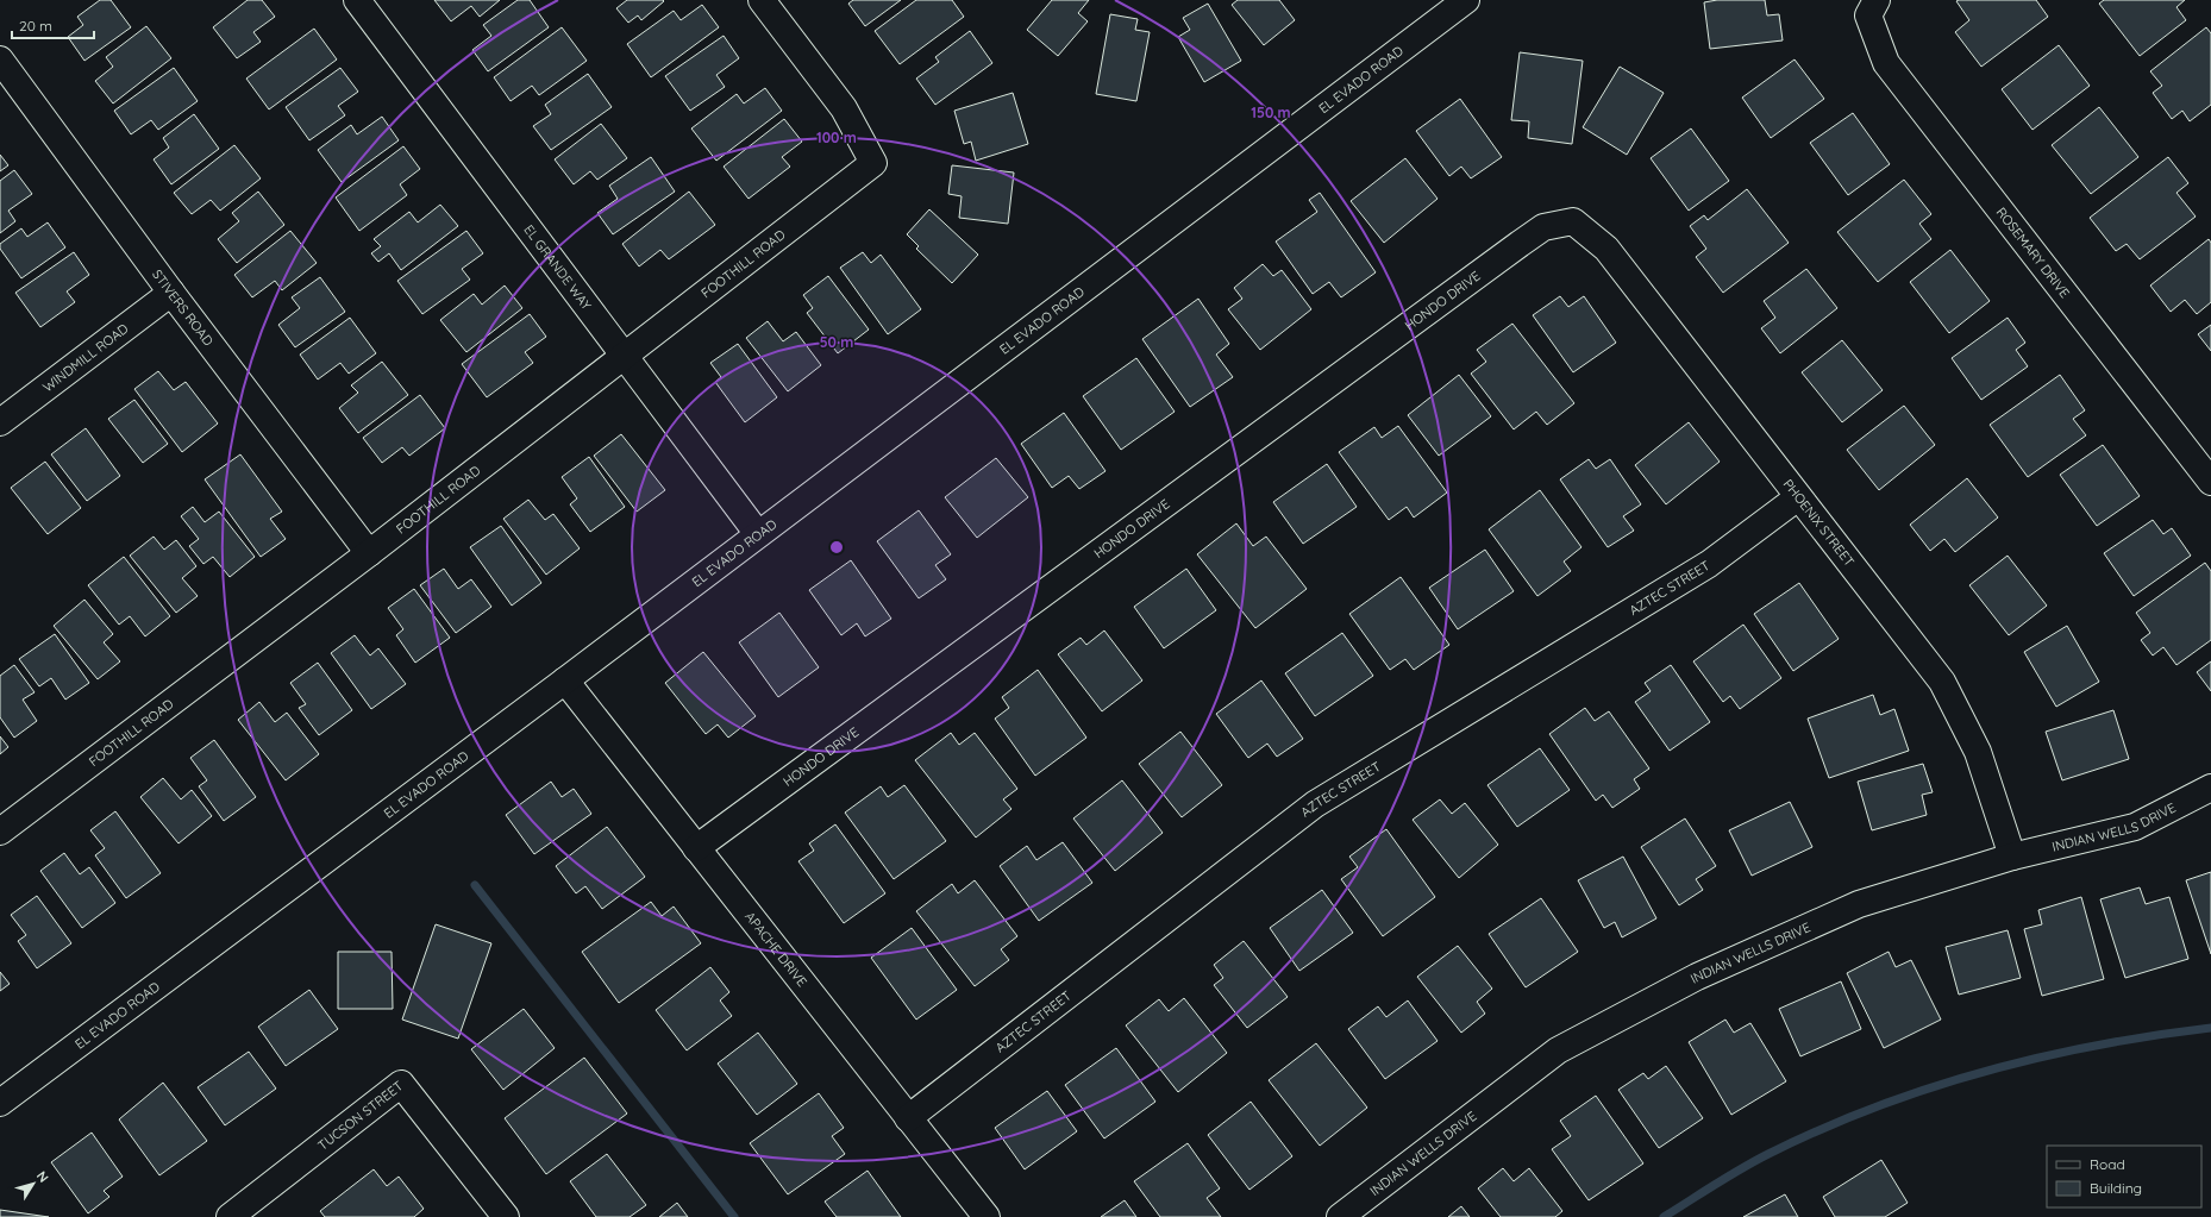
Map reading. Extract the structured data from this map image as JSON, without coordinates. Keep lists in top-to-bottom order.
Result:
{
  "streets": {
    "street": [
      "EL EVADO ROAD",
      "ROSEMARY DRIVE",
      "FOOTHILL ROAD",
      "EL GRANDE WAY",
      "HONDO DRIVE",
      "STIVERS ROAD",
      "WINDMILL ROAD",
      "PHOENIX STREET",
      "AZTEC STREET",
      "INDIAN WELLS DRIVE",
      "APACHE DRIVE",
      "TUCSON STREET"
    ]
  },
  "crossings": [
    ["EL EVADO ROAD", "EL GRANDE WAY"],
    ["EL EVADO ROAD", "APACHE DRIVE"],
    ["FOOTHILL ROAD", "EL GRANDE WAY"],
    ["FOOTHILL ROAD", "STIVERS ROAD"],
    ["HONDO DRIVE", "PHOENIX STREET"],
    ["HONDO DRIVE", "APACHE DRIVE"],
    ["STIVERS ROAD", "WINDMILL ROAD"],
    ["PHOENIX STREET", "AZTEC STREET"],
    ["PHOENIX STREET", "INDIAN WELLS DRIVE"],
    ["AZTEC STREET", "APACHE DRIVE"]
  ],
  "legend": ["Road", "Building"],
  "scale_bar": "20 m",
  "north": "top right",
  "rings": ["150 m", "100 m", "50 m"]
}
